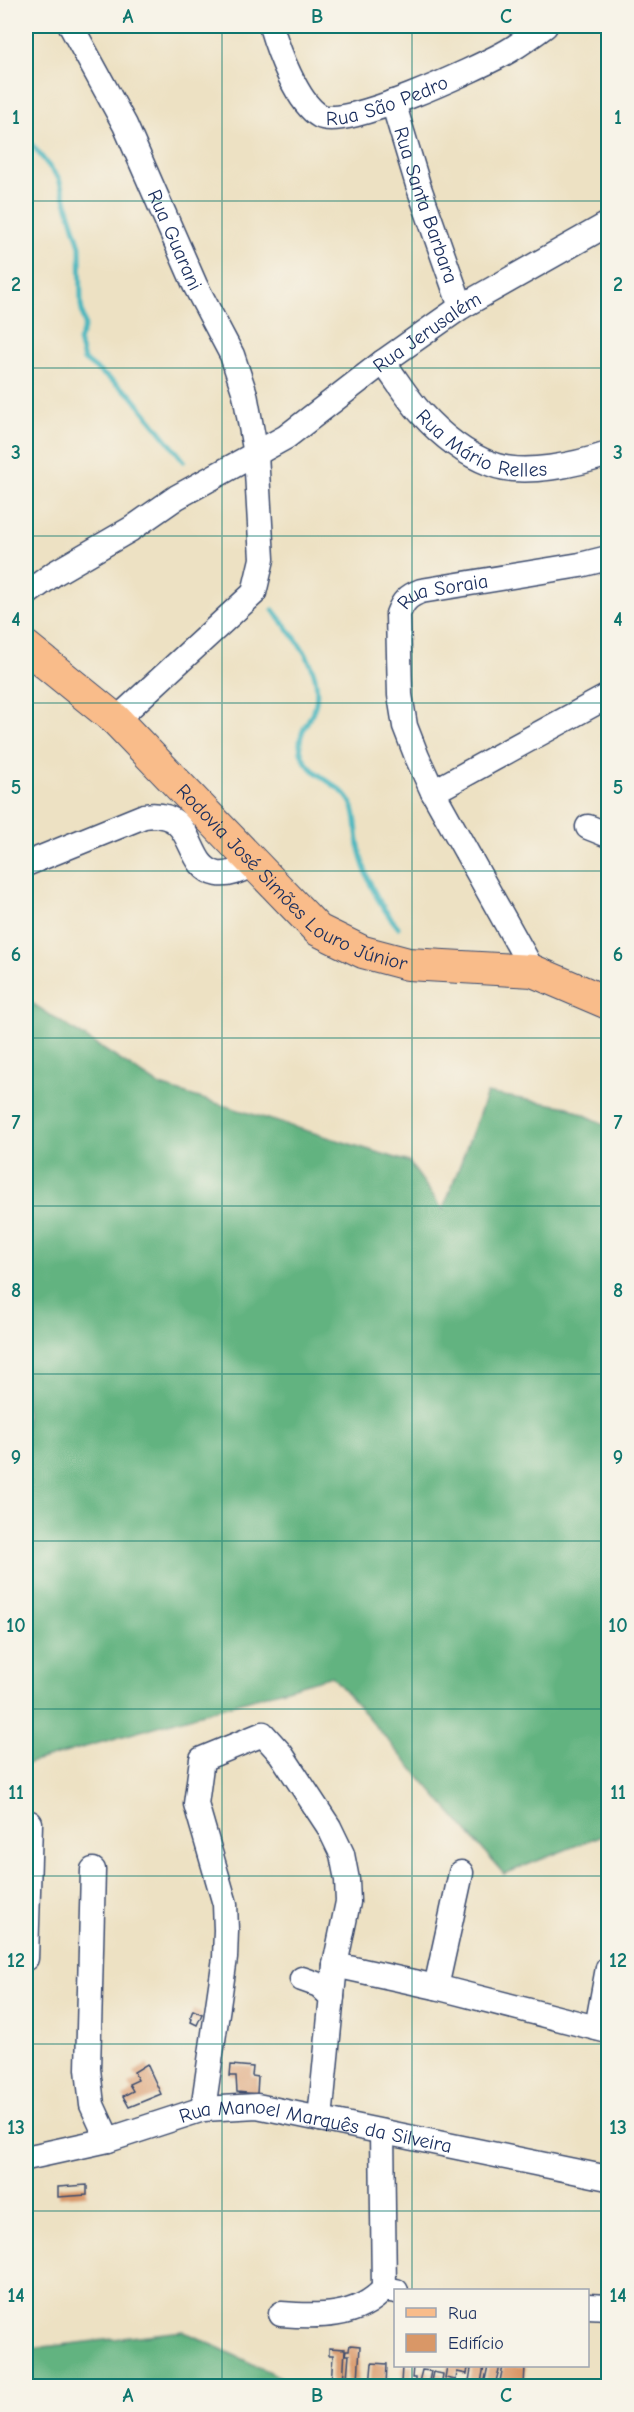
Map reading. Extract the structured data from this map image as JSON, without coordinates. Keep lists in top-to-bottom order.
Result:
{
  "streets": {
    "main road": ["Rodovia José Simões Louro Júnior"],
    "street": [
      "Rua São Pedro",
      "Rua Santa Barbara",
      "Rua Guarani",
      "Rua Jerusalém",
      "Rua Mário Relles",
      "Rua Soraia",
      "Rua Manoel Marquês da Silveira"
    ]
  },
  "crossings": [
    ["Rua São Pedro", "Rua Santa Barbara"],
    ["Rua Santa Barbara", "Rua Jerusalém"],
    ["Rua Guarani", "Rua Jerusalém"],
    ["Rua Jerusalém", "Rua Mário Relles"],
    ["Rua Soraia", "Rodovia José Simões Louro Júnior"]
  ],
  "legend": ["Rua", "Edifício"],
  "grid": {
    "columns": ["A", "B", "C"],
    "rows": [
      "1",
      "2",
      "3",
      "4",
      "5",
      "6",
      "7",
      "8",
      "9",
      "10",
      "11",
      "12",
      "13",
      "14"
    ]
  }
}
